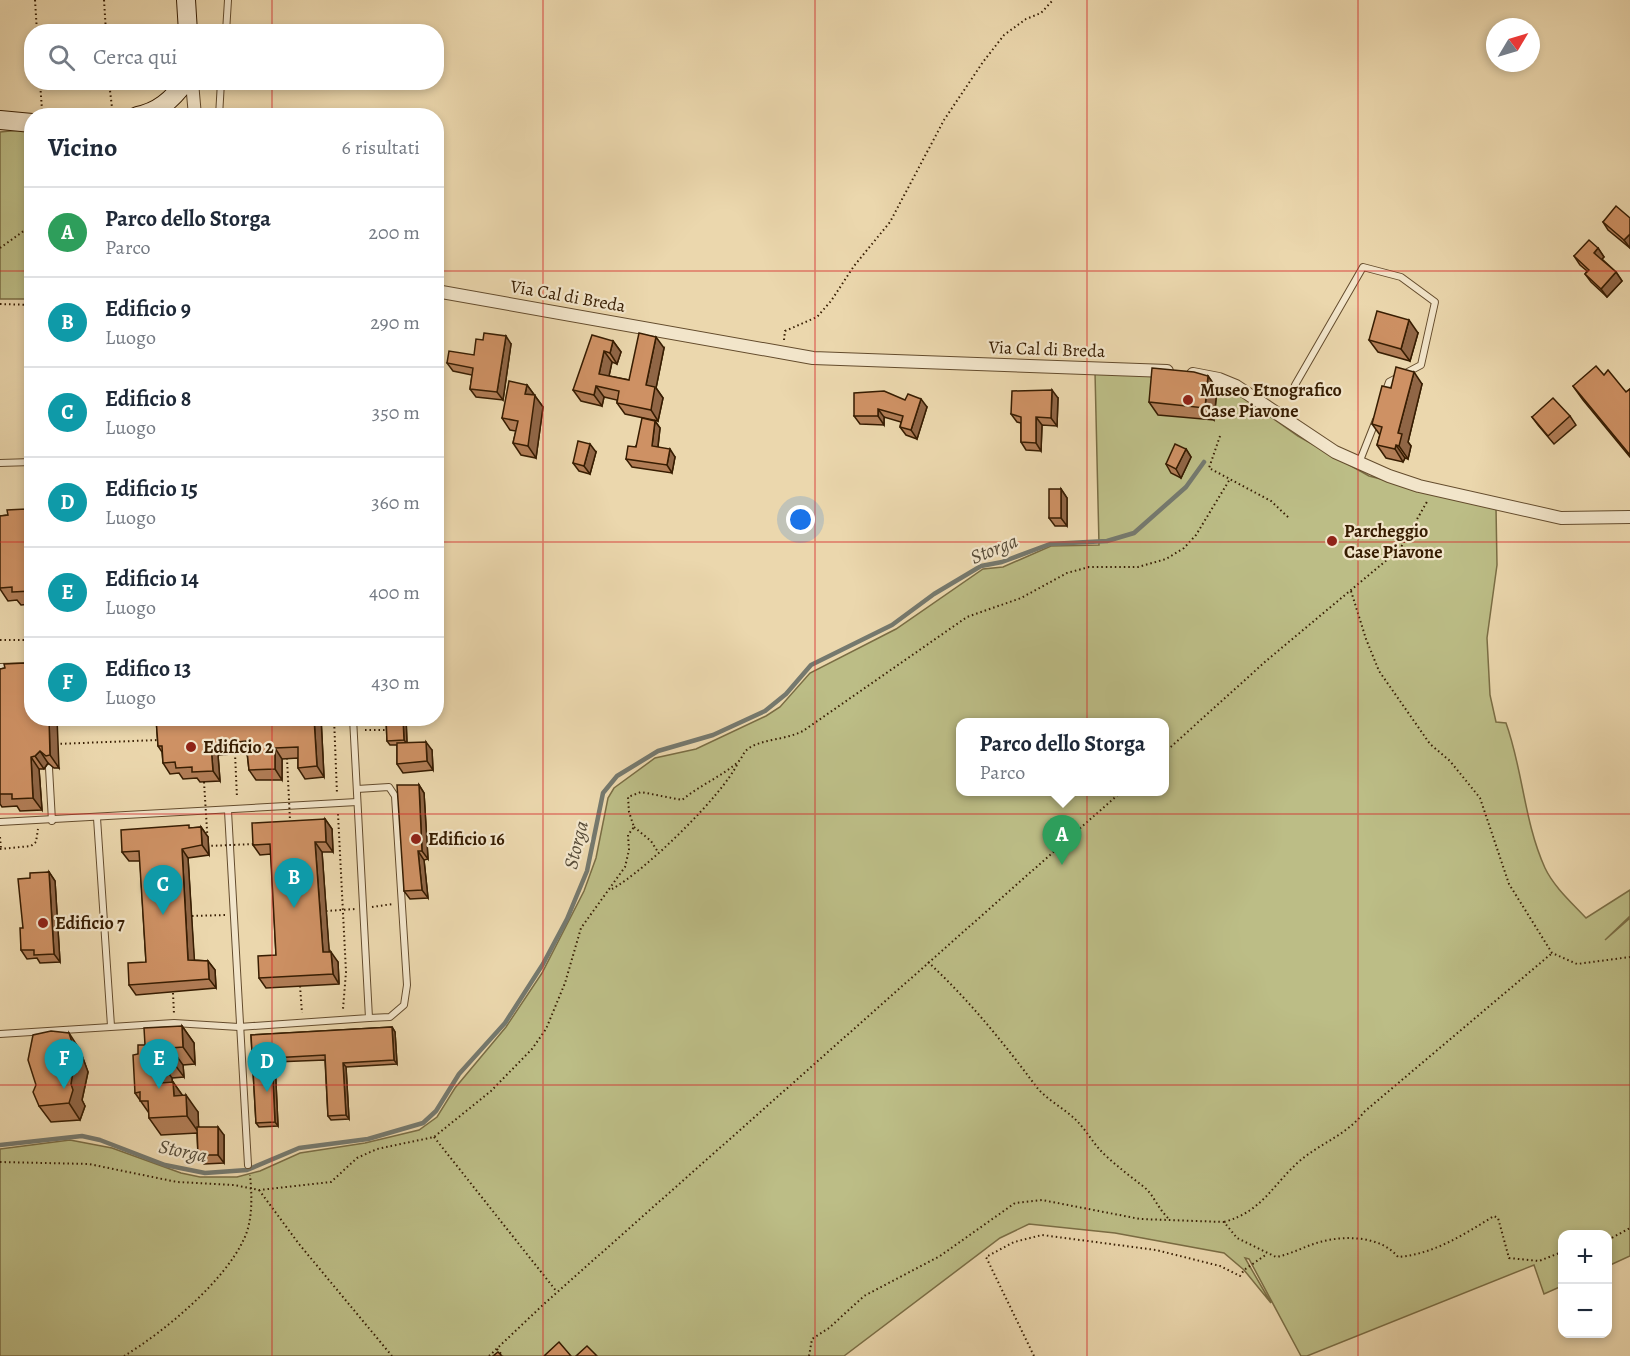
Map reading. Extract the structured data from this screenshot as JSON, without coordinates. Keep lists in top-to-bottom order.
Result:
{
  "streets": {
    "street": ["Via Cal di Breda"]
  },
  "water": ["Storga"],
  "places": [
    "Museo Etnografico Case Piavone",
    "Parcheggio Case Piavone",
    "Edificio 2",
    "Edificio 16",
    "Edificio 7"
  ],
  "north": "top right",
  "page": {
    "search": "Cerca qui",
    "heading": ["Vicino", "6 risultati"],
    "list": [
      {
        "mark": "A",
        "name": "Parco dello Storga",
        "note": "Parco",
        "value": "200 m"
      },
      {
        "mark": "B",
        "name": "Edificio 9",
        "note": "Luogo",
        "value": "290 m"
      },
      {
        "mark": "C",
        "name": "Edificio 8",
        "note": "Luogo",
        "value": "350 m"
      },
      {
        "mark": "D",
        "name": "Edificio 15",
        "note": "Luogo",
        "value": "360 m"
      },
      {
        "mark": "E",
        "name": "Edificio 14",
        "note": "Luogo",
        "value": "400 m"
      },
      {
        "mark": "F",
        "name": "Edifico 13",
        "note": "Luogo",
        "value": "430 m"
      }
    ],
    "popup": ["Parco dello Storga", "Parco"],
    "pins": [
      "A",
      "B",
      "C",
      "E",
      "F",
      "D"
    ],
    "map_buttons": ["+", "−"]
  }
}
